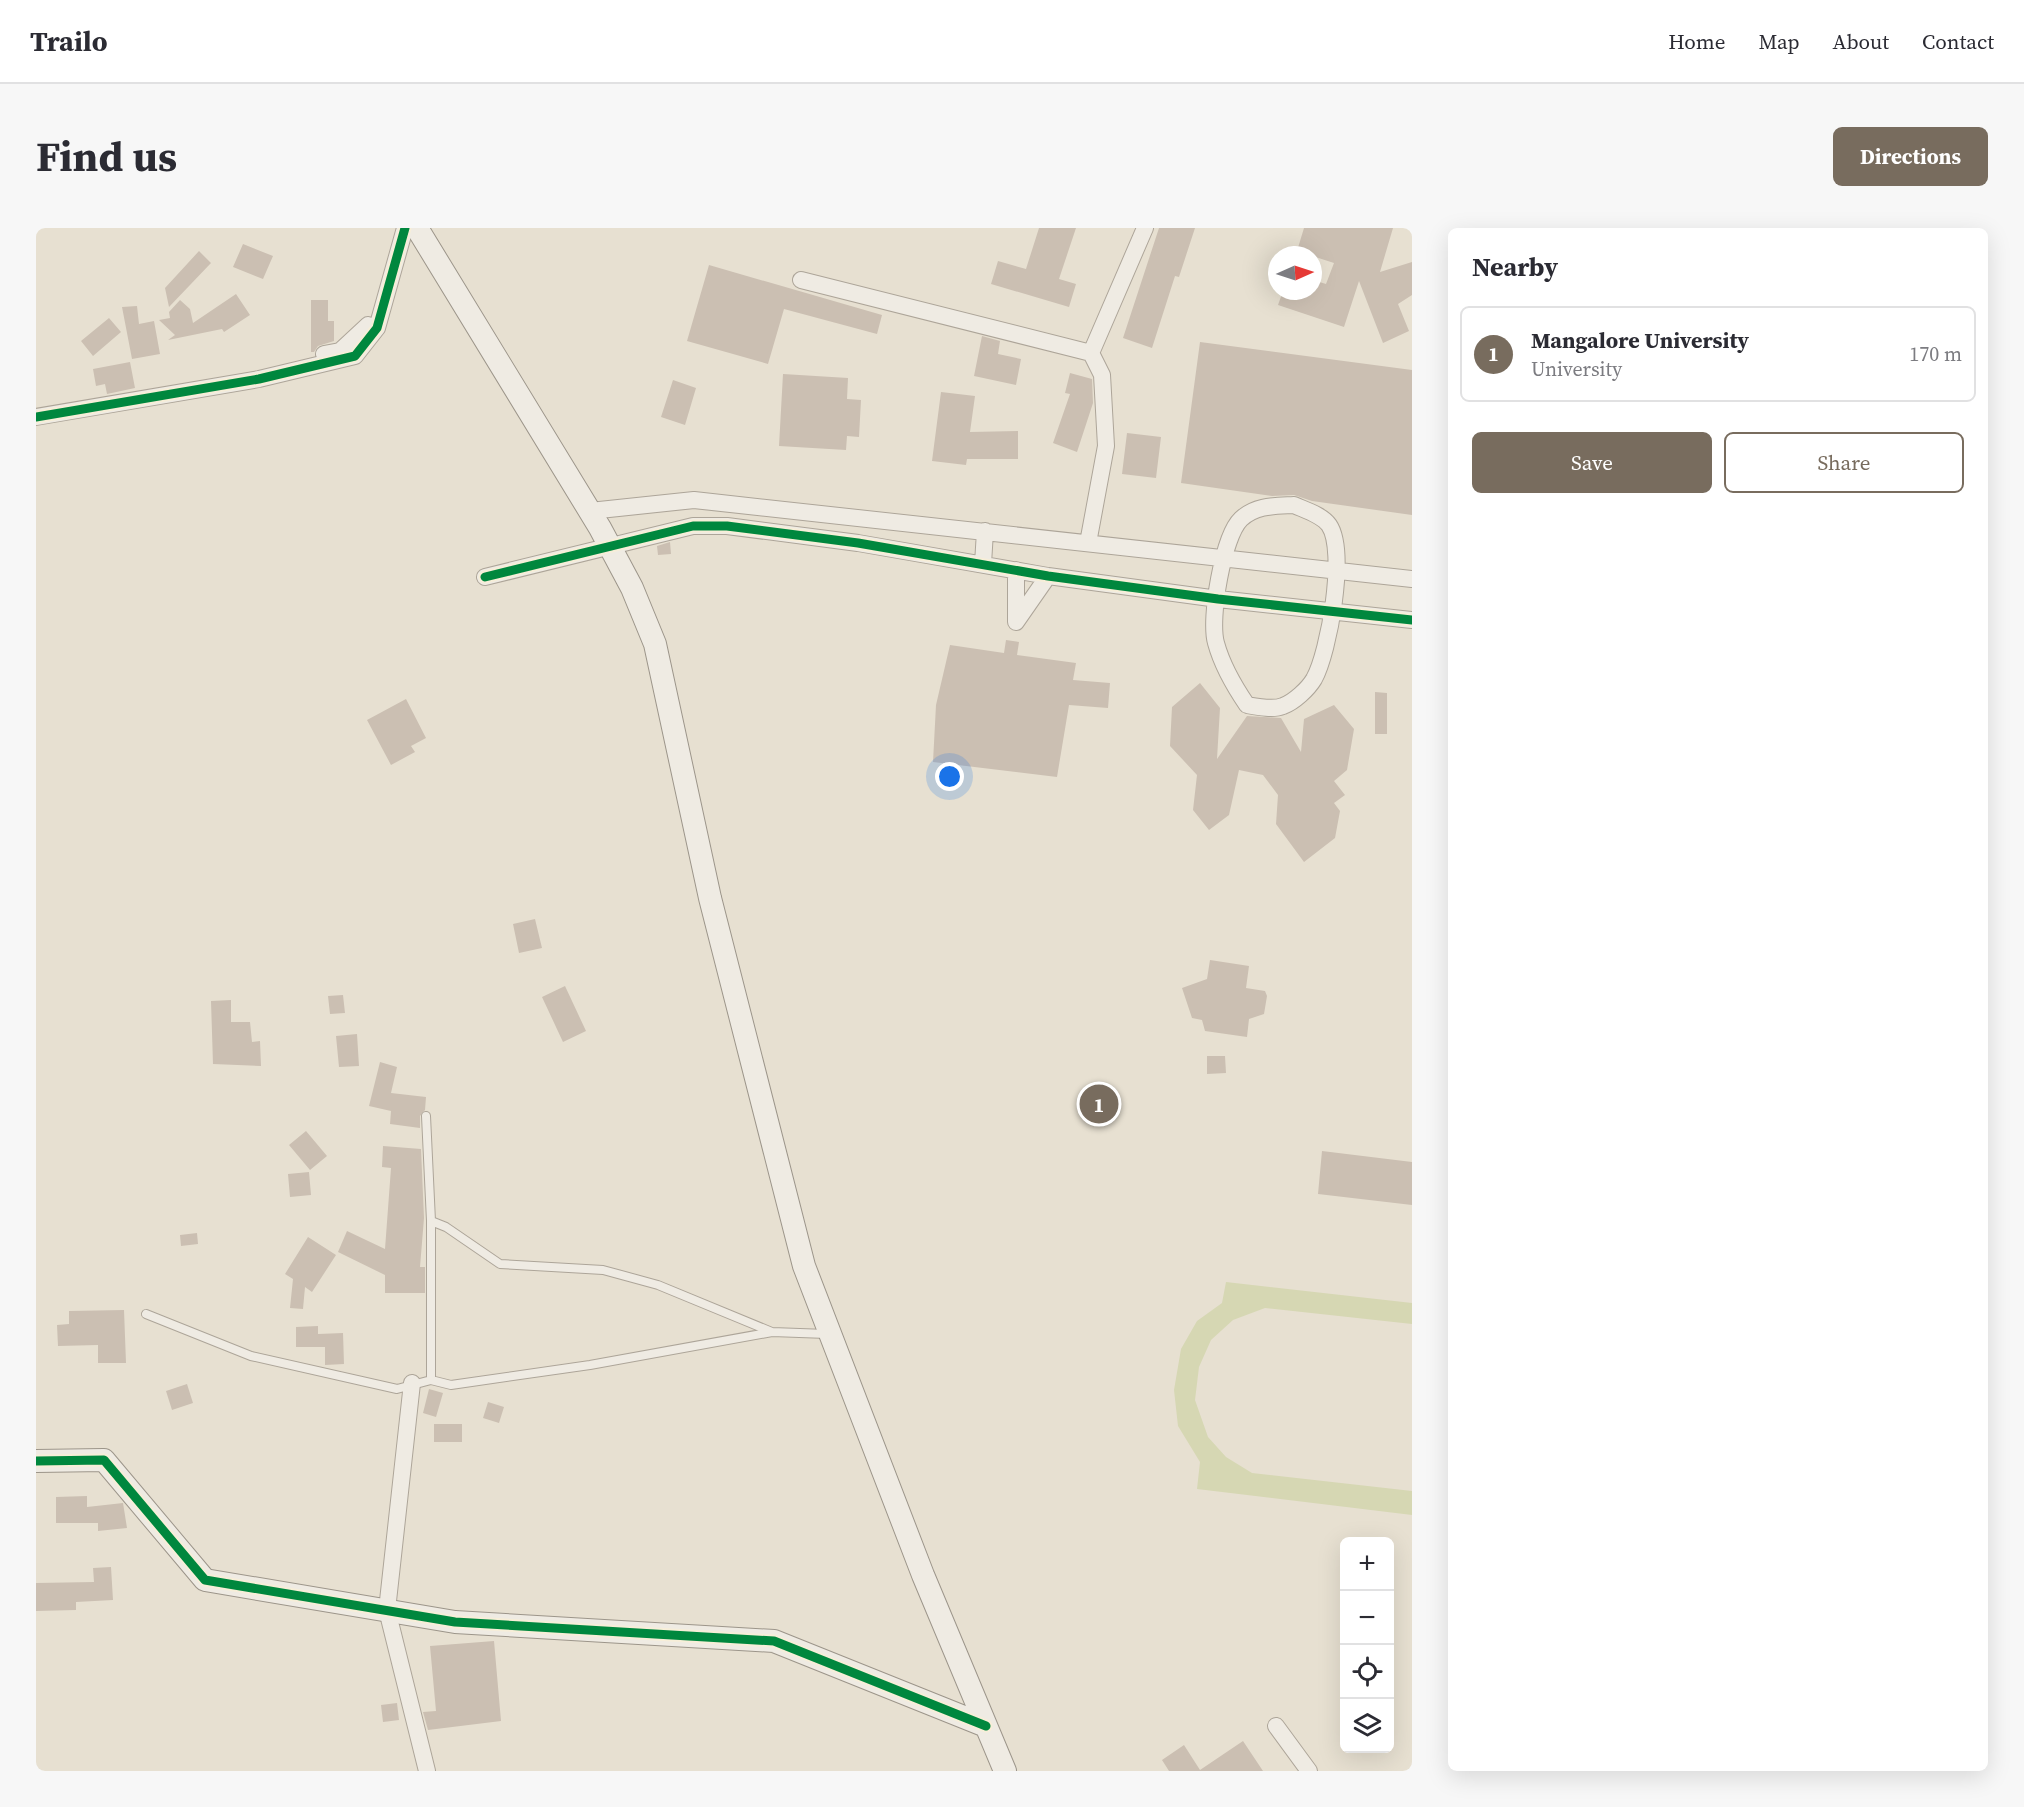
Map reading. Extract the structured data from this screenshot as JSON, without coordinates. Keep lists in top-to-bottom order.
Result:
{
  "north": "right",
  "page": {
    "header": "Trailo",
    "nav": [
      "Home",
      "Map",
      "About",
      "Contact"
    ],
    "title": "Find us",
    "buttons": [
      "Directions",
      ["Save", "Share"]
    ],
    "heading": "Nearby",
    "list": [
      {
        "mark": "1",
        "name": "Mangalore University",
        "note": "University",
        "value": "170 m"
      }
    ],
    "pins": "1",
    "map_buttons": ["+", "−"]
  }
}
